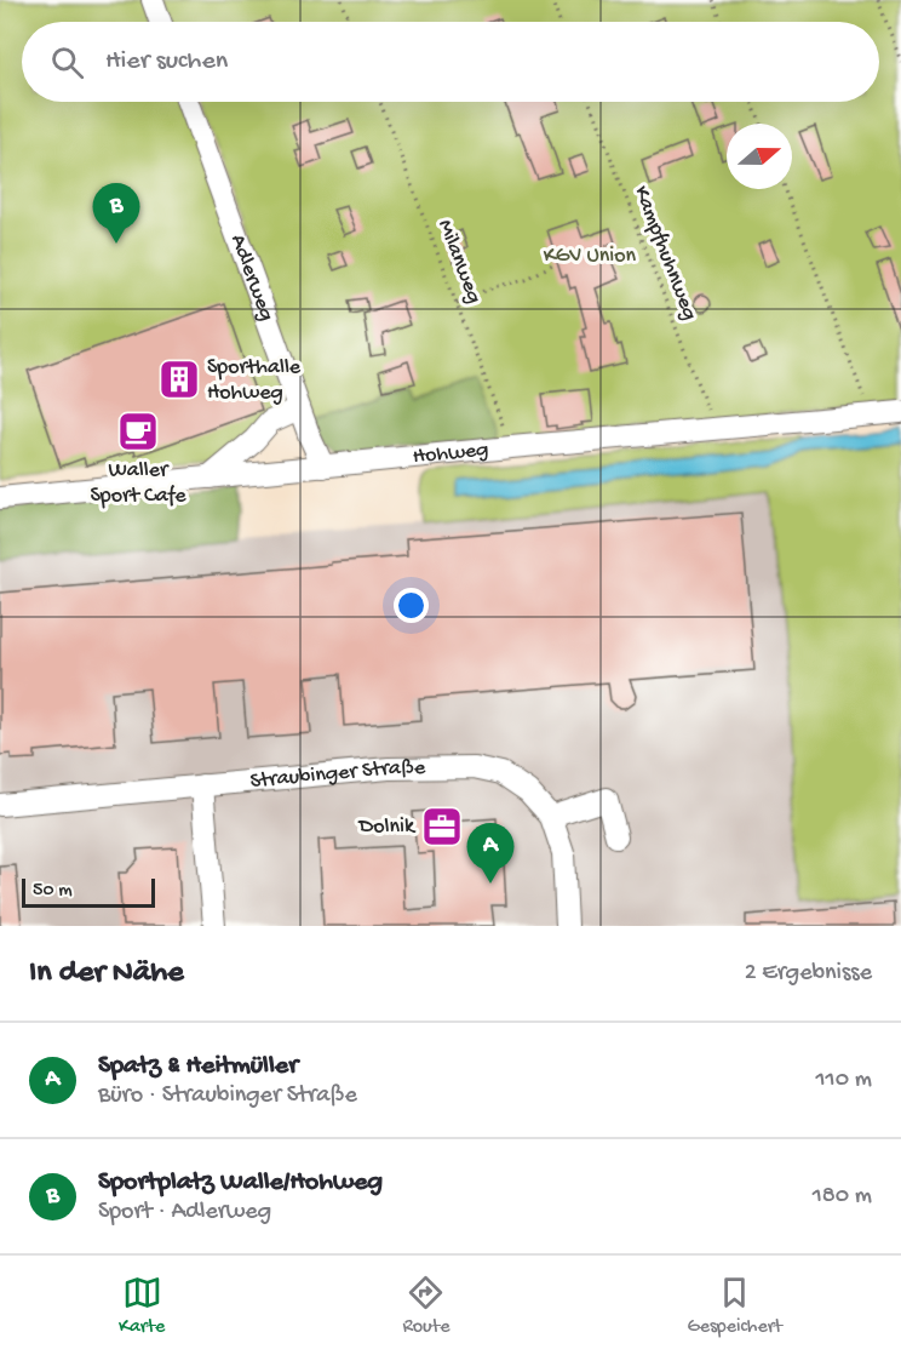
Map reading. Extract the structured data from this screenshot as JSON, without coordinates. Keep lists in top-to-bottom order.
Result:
{
  "streets": {
    "street": ["Adlerweg", "Hohweg", "Straubinger Straße"],
    "path": ["Kampfhuhnweg", "Milanweg"]
  },
  "crossings": [
    ["Kampfhuhnweg", "Hohweg"],
    ["Milanweg", "Hohweg"],
    ["Adlerweg", "Hohweg"]
  ],
  "parks": ["KGV Union"],
  "places": {
    "building": ["Sporthalle Hohweg"],
    "cafe": ["Waller Sport Cafe"],
    "office": ["Dolnik"]
  },
  "scale_bar": "50 m",
  "north": "right",
  "page": {
    "search": "Hier suchen",
    "pins": ["B", "A"],
    "scale": "50 m",
    "heading": ["In der Nähe", "2 Ergebnisse"],
    "list": [
      {
        "mark": "A",
        "name": "Spatz & Heitmüller",
        "note": "Büro · Straubinger Straße",
        "value": "110 m"
      },
      {
        "mark": "B",
        "name": "Sportplatz Walle/Hohweg",
        "note": "Sport · Adlerweg",
        "value": "180 m"
      }
    ],
    "nav": ["Karte", "Route", "Gespeichert"]
  }
}
